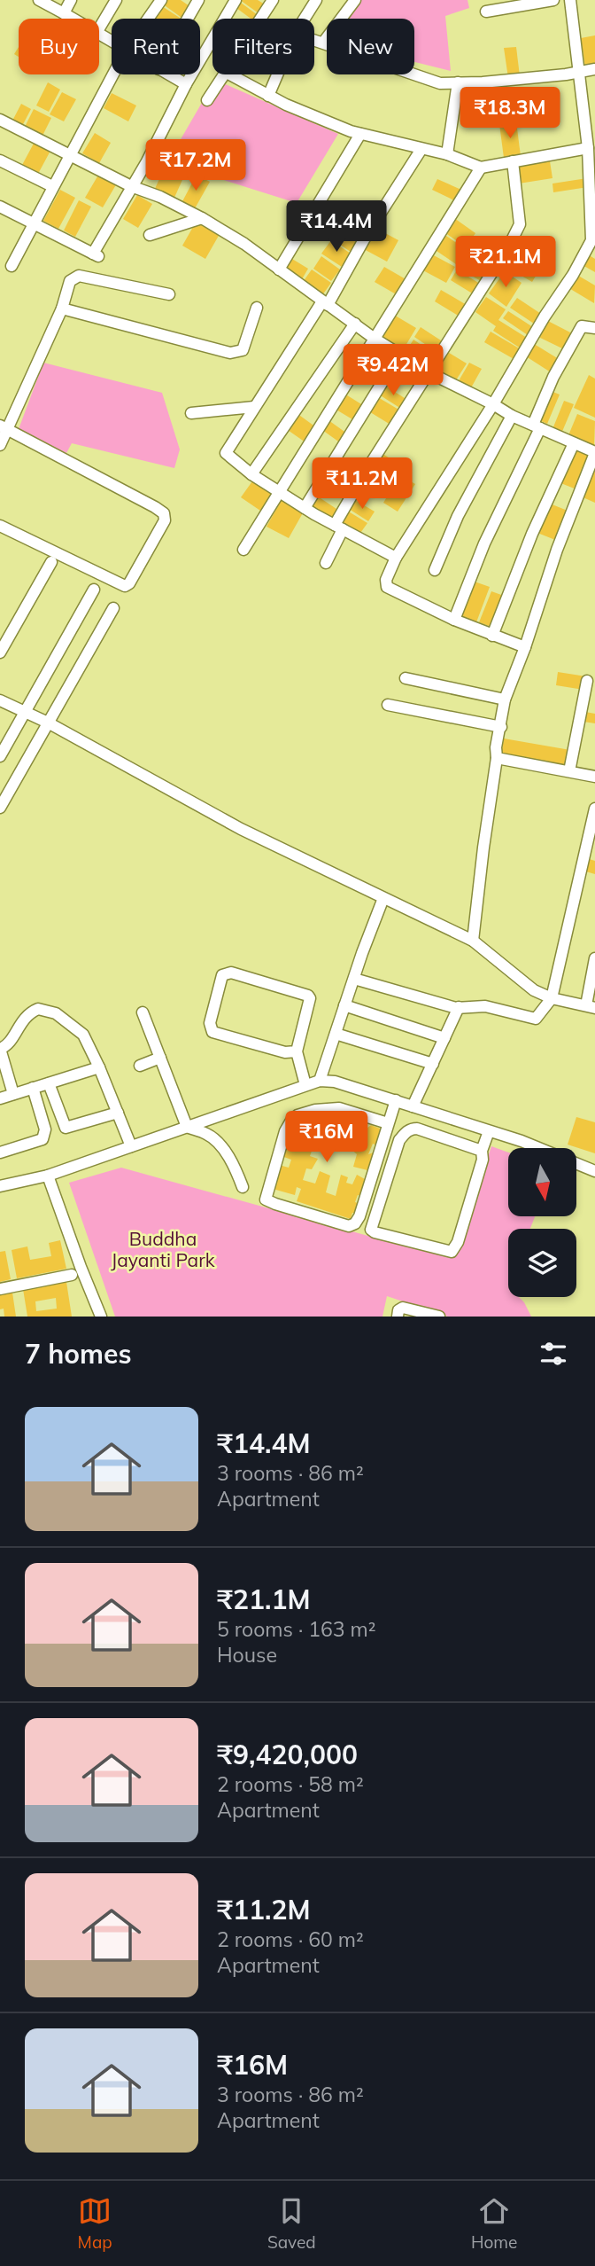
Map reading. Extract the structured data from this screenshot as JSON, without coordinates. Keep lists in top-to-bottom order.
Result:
{
  "parks": ["Buddha Jayanti Park"],
  "north": "bottom",
  "page": {
    "chip": [
      "Buy",
      "Rent",
      "Filters",
      "New"
    ],
    "price": [
      "₹18.3M",
      "₹17.2M",
      "₹14.4M",
      "₹21.1M",
      "₹9.42M",
      "₹11.2M",
      "₹16M"
    ],
    "heading": "7 homes",
    "list": [
      {
        "name": "₹14.4M",
        "note": "3 rooms · 86 m² · Apartment"
      },
      {
        "name": "₹21.1M",
        "note": "5 rooms · 163 m² · House"
      },
      {
        "name": "₹9,420,000",
        "note": "2 rooms · 58 m² · Apartment"
      },
      {
        "name": "₹11.2M",
        "note": "2 rooms · 60 m² · Apartment"
      },
      {
        "name": "₹16M",
        "note": "3 rooms · 86 m² · Apartment"
      }
    ],
    "tabs": ["Map", "Saved", "Home"]
  }
}
